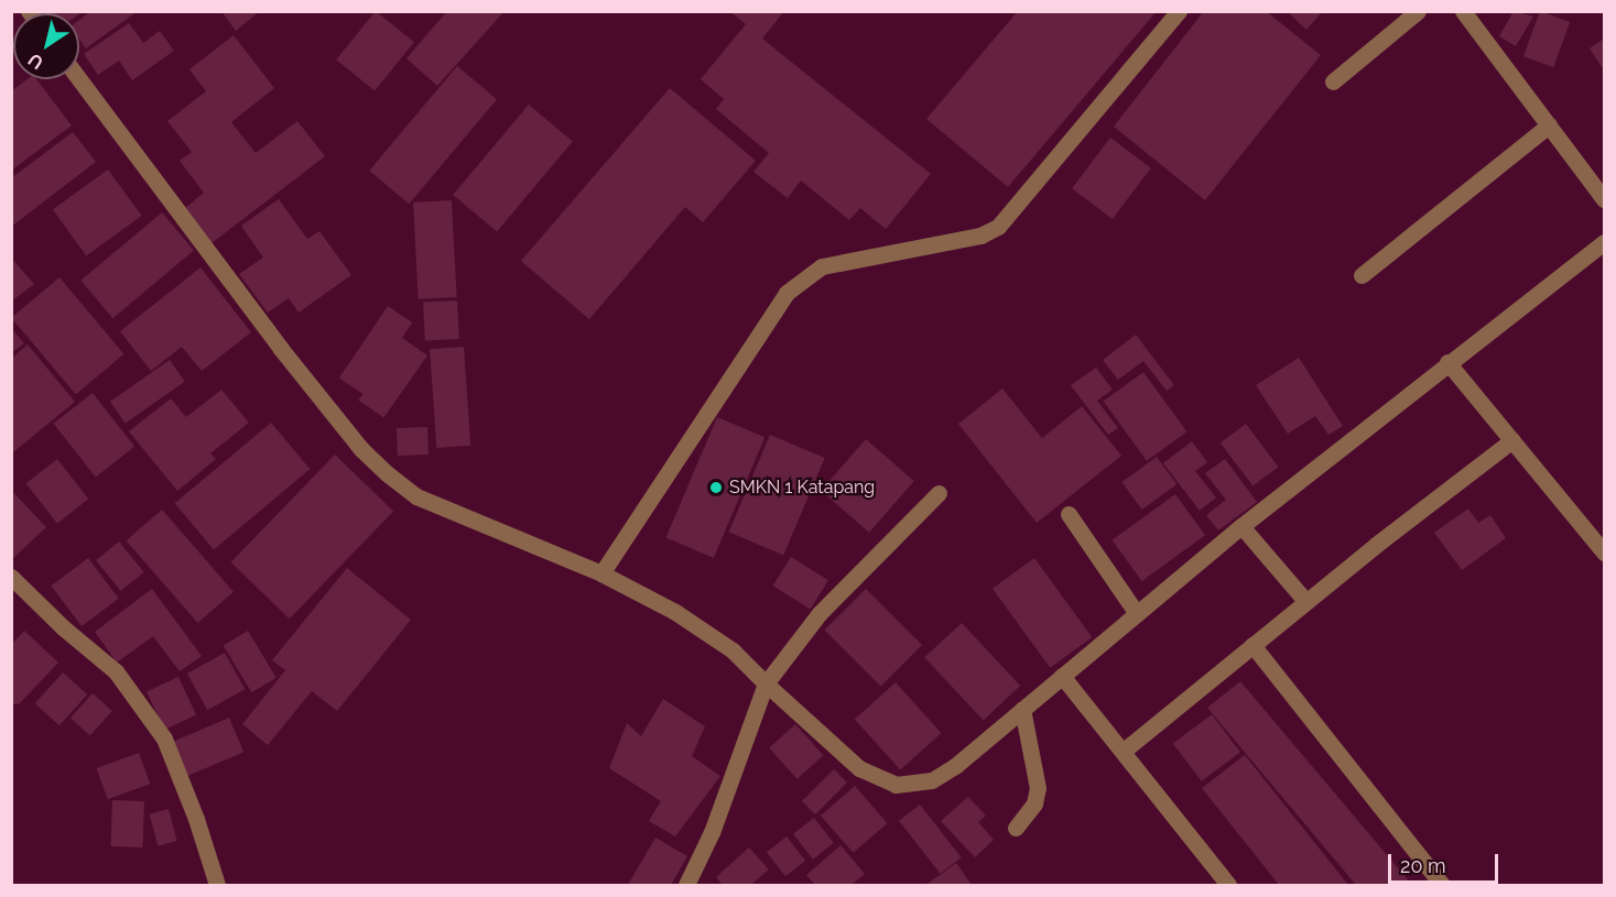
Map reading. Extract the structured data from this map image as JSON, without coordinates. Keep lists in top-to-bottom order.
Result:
{
  "places": ["SMKN 1 Katapang"],
  "scale_bar": "20 m",
  "north": "bottom left"
}
